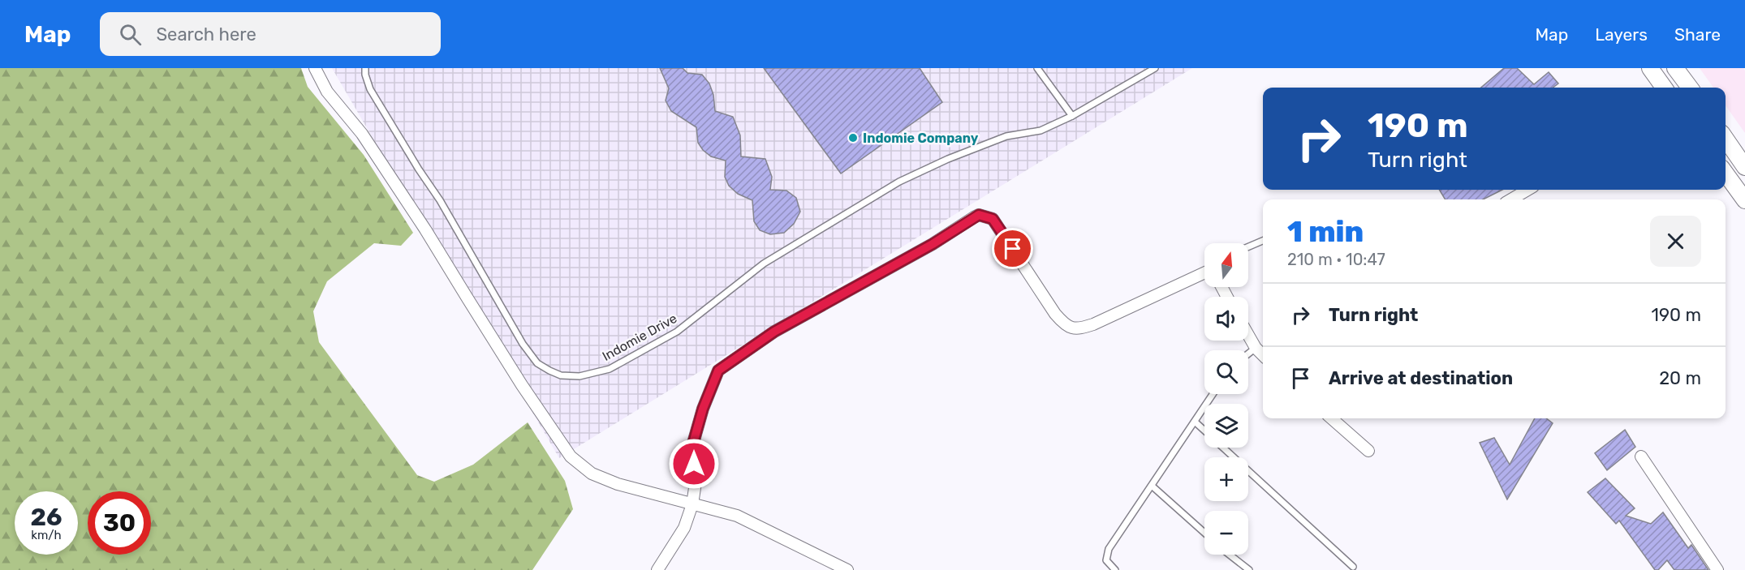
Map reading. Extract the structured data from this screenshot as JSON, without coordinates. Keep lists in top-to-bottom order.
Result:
{
  "streets": {
    "lane": ["Indomie Drive"]
  },
  "places": ["Indomie Company"],
  "north": "top",
  "page": {
    "header": "Map",
    "search": "Search here",
    "nav": ["Map", "Layers", "Share"],
    "turn": ["190 m", "Turn right"],
    "heading": ["1 min", "210 m · 10:47"],
    "map_buttons": ["+", "−"],
    "list": [
      {
        "name": "Turn right",
        "value": "190 m"
      },
      {
        "name": "Arrive at destination",
        "value": "20 m"
      }
    ],
    "speed": "26 km/h",
    "limit": "30"
  }
}
